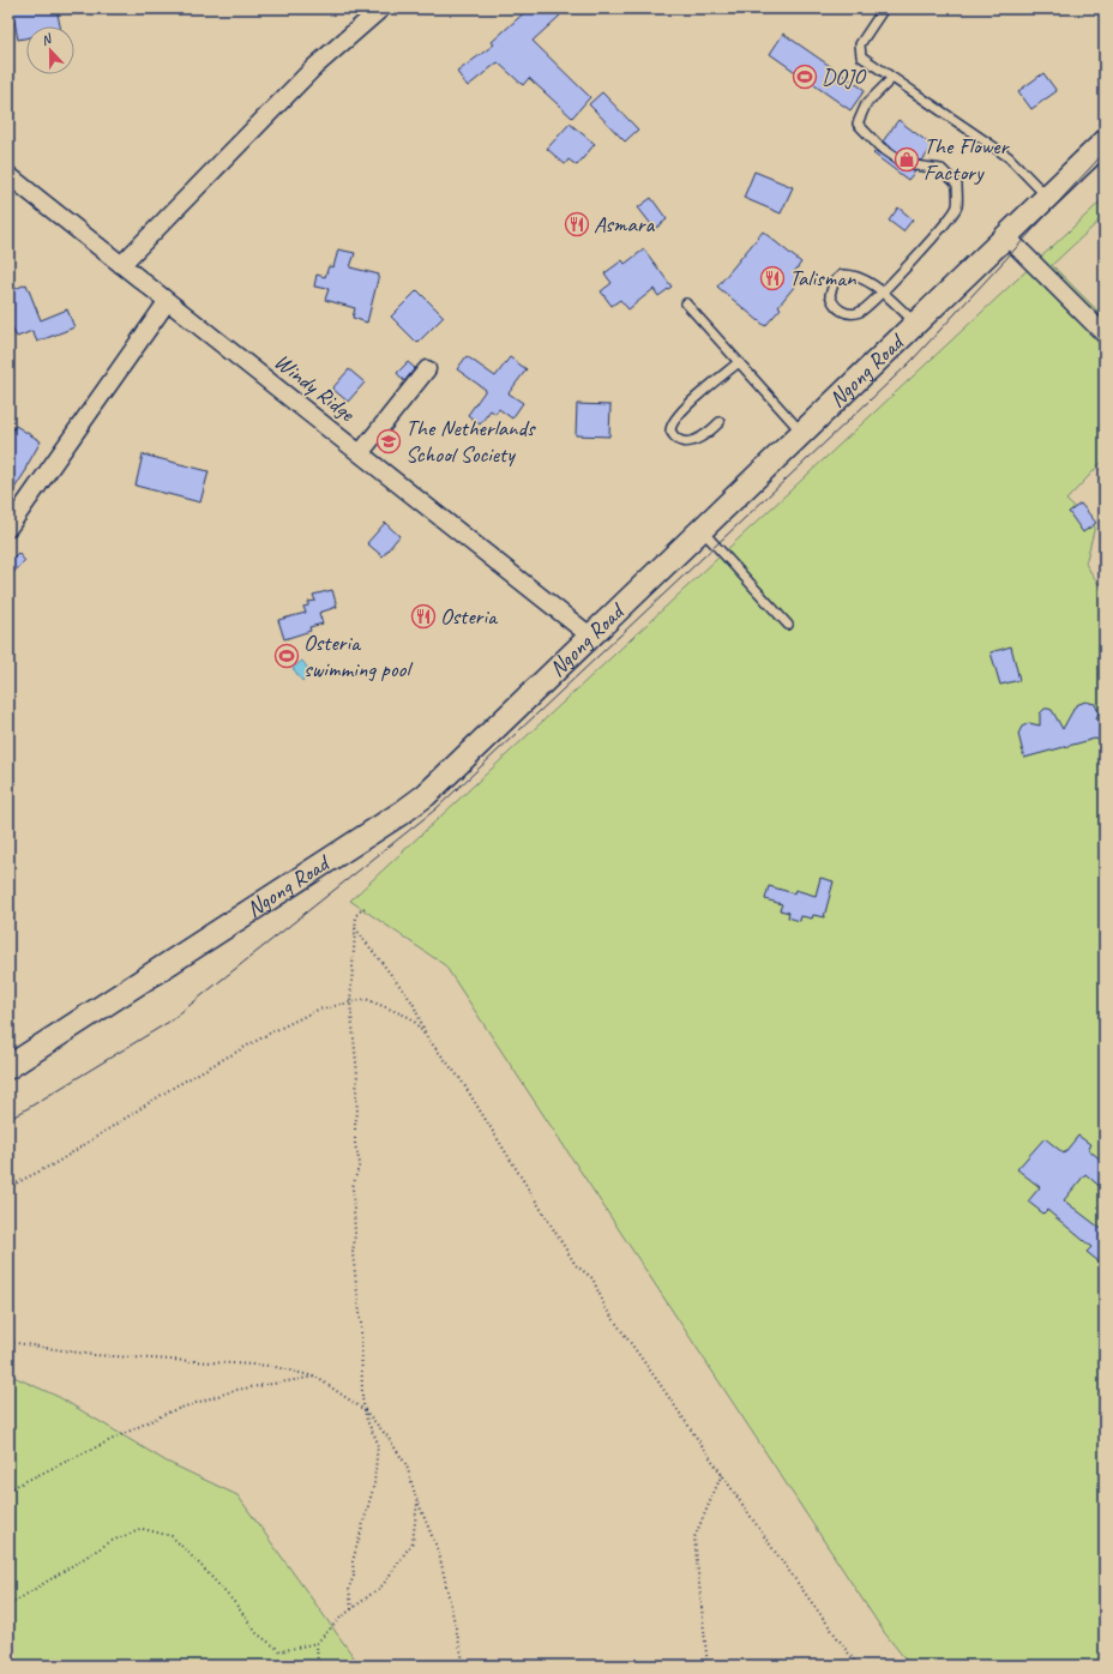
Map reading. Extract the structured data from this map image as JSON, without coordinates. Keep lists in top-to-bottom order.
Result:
{
  "streets": {
    "main road": ["Ngong Road"],
    "street": ["Windy Ridge"]
  },
  "crossings": [
    ["Ngong Road", "Windy Ridge"]
  ],
  "places": {
    "sports": ["DOJO", "Osteria swimming pool"],
    "shop": ["The Flower Factory"],
    "restaurant": ["Asmara", "Talisman", "Osteria"],
    "school or university": ["The Netherlands School Society"]
  },
  "north": "top"
}
